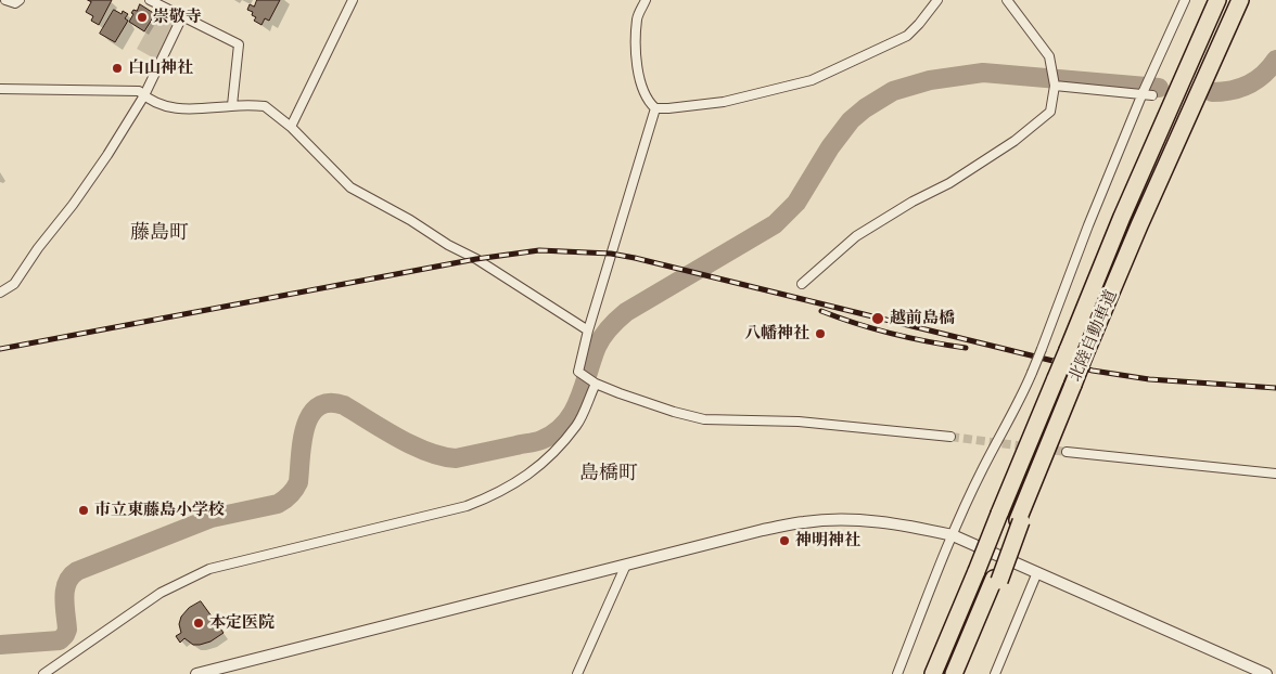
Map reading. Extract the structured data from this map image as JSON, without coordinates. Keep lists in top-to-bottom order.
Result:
{
  "streets": {
    "highway": ["北陸自動車道"]
  },
  "districts": ["藤島町", "島橋町"],
  "places": [
    "崇敬寺",
    "白山神社",
    "越前島橋",
    "八幡神社",
    "市立東藤島小学校",
    "神明神社",
    "本定医院"
  ]
}
